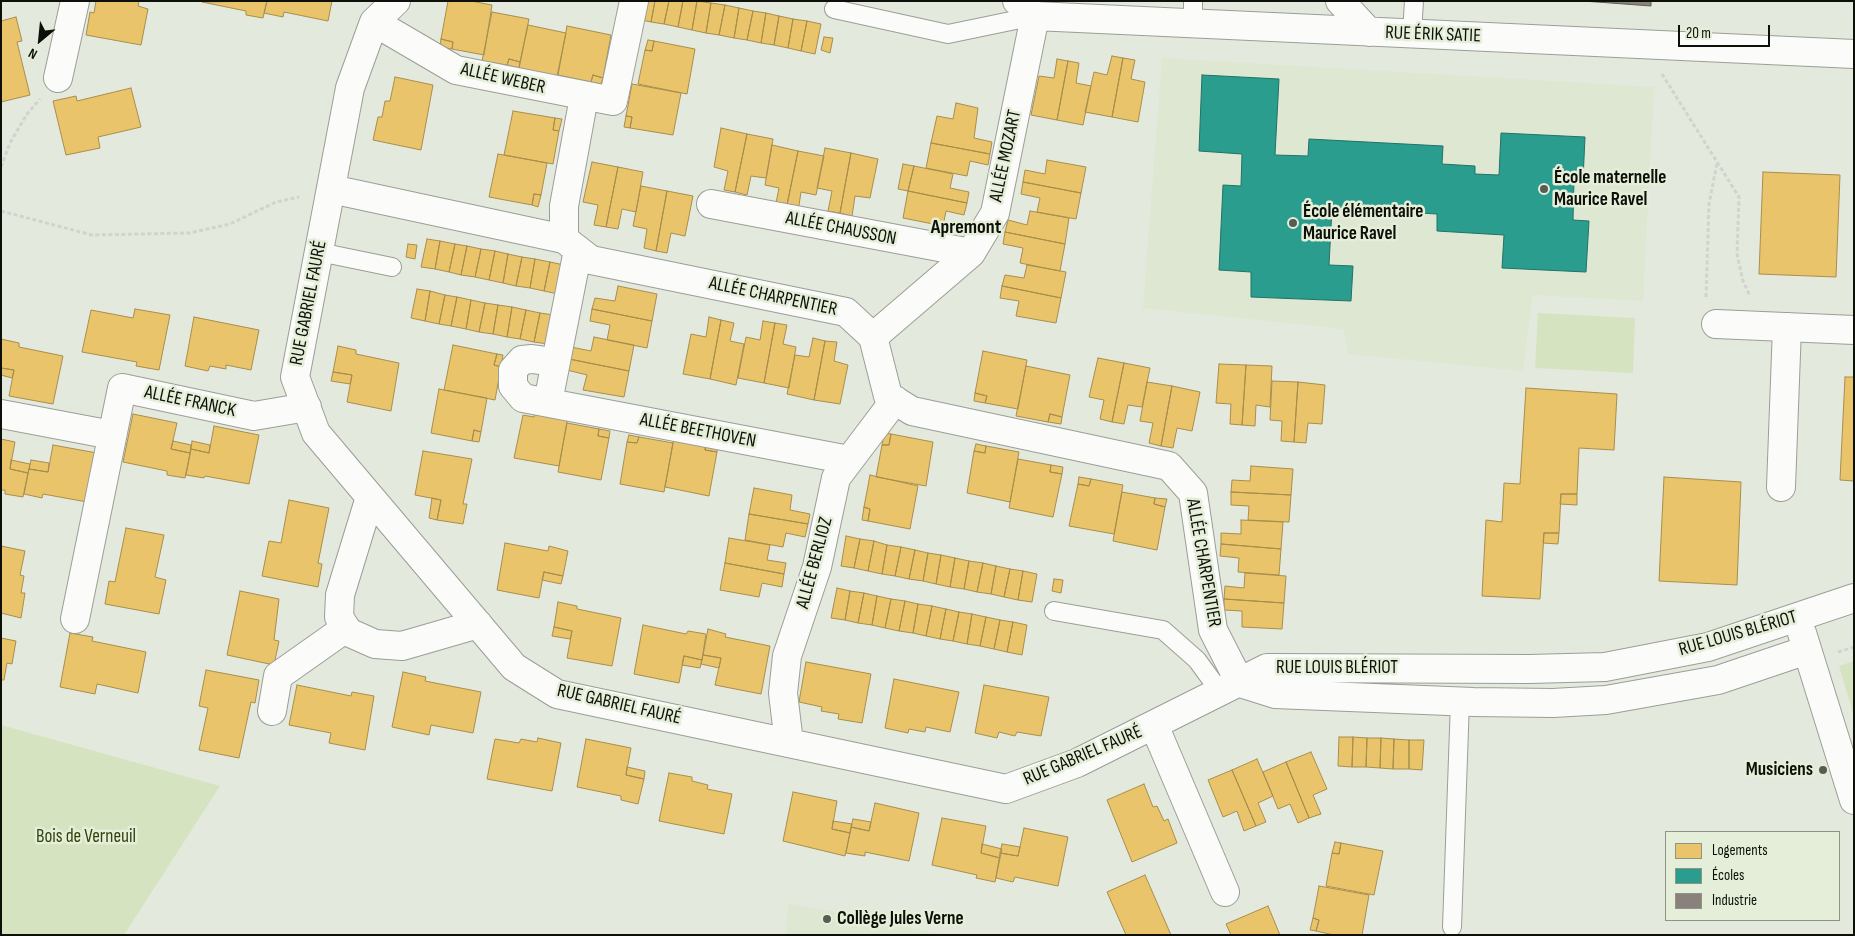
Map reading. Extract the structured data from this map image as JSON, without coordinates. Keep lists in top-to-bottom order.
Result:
{
  "streets": {
    "street": [
      "RUE ÉRIK SATIE",
      "ALLÉE WEBER",
      "ALLÉE MOZART",
      "ALLÉE CHAUSSON",
      "ALLÉE CHARPENTIER",
      "RUE GABRIEL FAURÉ",
      "ALLÉE FRANCK",
      "ALLÉE BEETHOVEN",
      "ALLÉE BERLIOZ",
      "RUE LOUIS BLÉRIOT"
    ]
  },
  "crossings": [
    ["RUE ÉRIK SATIE", "ALLÉE MOZART"],
    ["ALLÉE WEBER", "RUE GABRIEL FAURÉ"],
    ["ALLÉE MOZART", "ALLÉE CHAUSSON"],
    ["ALLÉE MOZART", "ALLÉE CHARPENTIER"],
    ["ALLÉE CHARPENTIER", "RUE GABRIEL FAURÉ"],
    ["ALLÉE CHARPENTIER", "ALLÉE BERLIOZ"],
    ["ALLÉE CHARPENTIER", "RUE LOUIS BLÉRIOT"],
    ["RUE GABRIEL FAURÉ", "ALLÉE FRANCK"],
    ["RUE GABRIEL FAURÉ", "ALLÉE BERLIOZ"],
    ["RUE GABRIEL FAURÉ", "RUE LOUIS BLÉRIOT"],
    ["ALLÉE BEETHOVEN", "ALLÉE BERLIOZ"]
  ],
  "districts": ["Apremont"],
  "parks": ["Bois de Verneuil"],
  "places": [
    "École maternelle Maurice Ravel",
    "École élémentaire Maurice Ravel",
    "Musiciens",
    "Collège Jules Verne"
  ],
  "legend": ["Logements", "Écoles", "Industrie"],
  "scale_bar": "20 m",
  "north": "bottom left"
}
